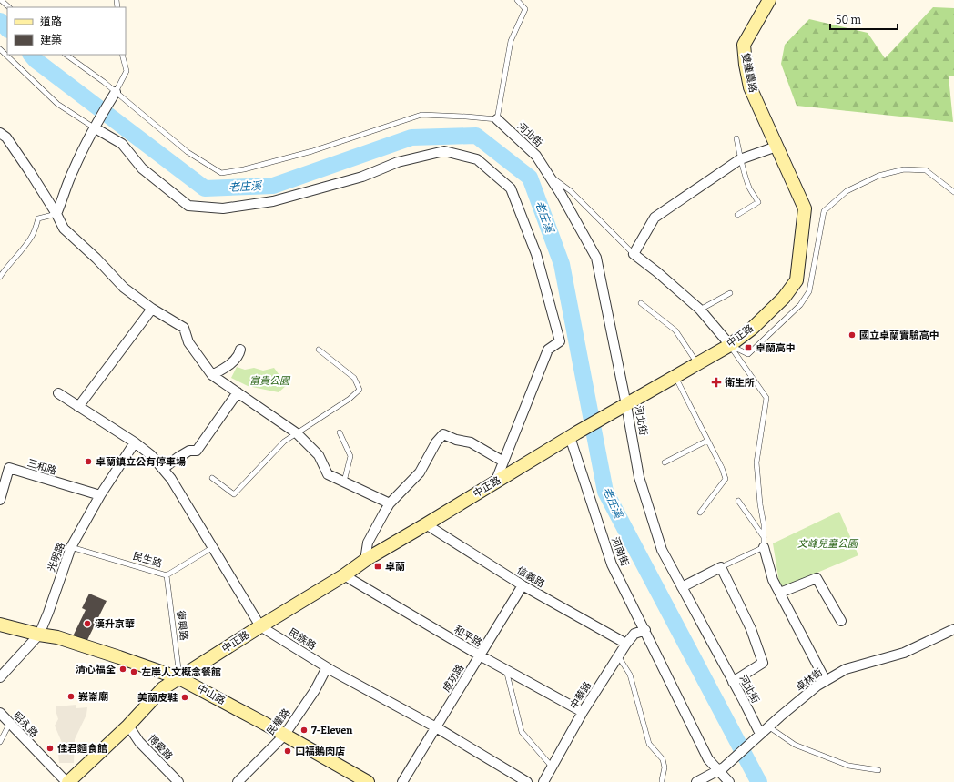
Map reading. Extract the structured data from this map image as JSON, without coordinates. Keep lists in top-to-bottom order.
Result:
{
  "streets": {
    "street": [
      "雙連農路",
      "河北街",
      "中正路",
      "三和路",
      "河南街",
      "光明路",
      "信義路",
      "和平路",
      "民族路",
      "成功路",
      "卓林街",
      "中山路",
      "中華路",
      "民權路",
      "昭永路",
      "博愛路"
    ],
    "lane": ["民生路", "復興路"]
  },
  "crossings": [
    ["雙連農路", "中正路"],
    ["河北街", "中正路"],
    ["河北街", "卓林街"],
    ["中正路", "河南街"],
    ["中正路", "信義路"],
    ["中正路", "復興路"],
    ["中正路", "和平路"],
    ["中正路", "民族路"],
    ["中正路", "中山路"],
    ["中正路", "昭永路"],
    ["中正路", "博愛路"],
    ["三和路", "光明路"],
    ["河南街", "卓林街"],
    ["河南街", "中華路"],
    ["光明路", "民生路"],
    ["光明路", "民族路"],
    ["光明路", "中山路"],
    ["民生路", "復興路"],
    ["民生路", "民族路"],
    ["信義路", "成功路"],
    ["信義路", "中華路"],
    ["復興路", "中山路"],
    ["和平路", "成功路"],
    ["和平路", "中華路"],
    ["民族路", "成功路"],
    ["民族路", "民權路"],
    ["中山路", "民權路"]
  ],
  "water": ["老庄溪"],
  "parks": ["富貴公園", "文峰兒童公園"],
  "places": {
    "other": [
      "國立卓蘭實驗高中",
      "卓蘭鎮立公有停車場",
      "漢升京華",
      "清心福全",
      "左岸人文概念餐館",
      "峩崙廟",
      "美蘭皮鞋",
      "7-Eleven",
      "佳君麵食館",
      "口福鵝肉店"
    ],
    "transit": ["卓蘭高中", "卓蘭"],
    "health": ["衛生所"]
  },
  "legend": ["道路", "建築"],
  "scale_bar": "50 m"
}
